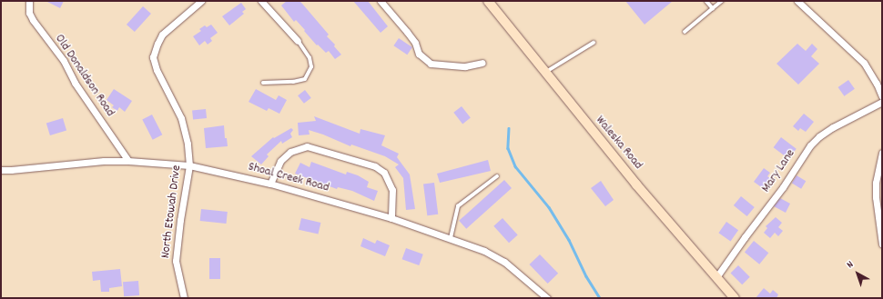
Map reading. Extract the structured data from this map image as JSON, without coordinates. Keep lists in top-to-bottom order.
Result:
{
  "streets": {
    "main road": ["Waleska Road"],
    "street": [
      "Old Donaldson Road",
      "Mary Lane",
      "Shoal Creek Road",
      "North Etowah Drive"
    ]
  },
  "crossings": [
    ["Old Donaldson Road", "Shoal Creek Road"],
    ["Waleska Road", "Mary Lane"],
    ["Shoal Creek Road", "North Etowah Drive"]
  ],
  "north": "top left"
}
